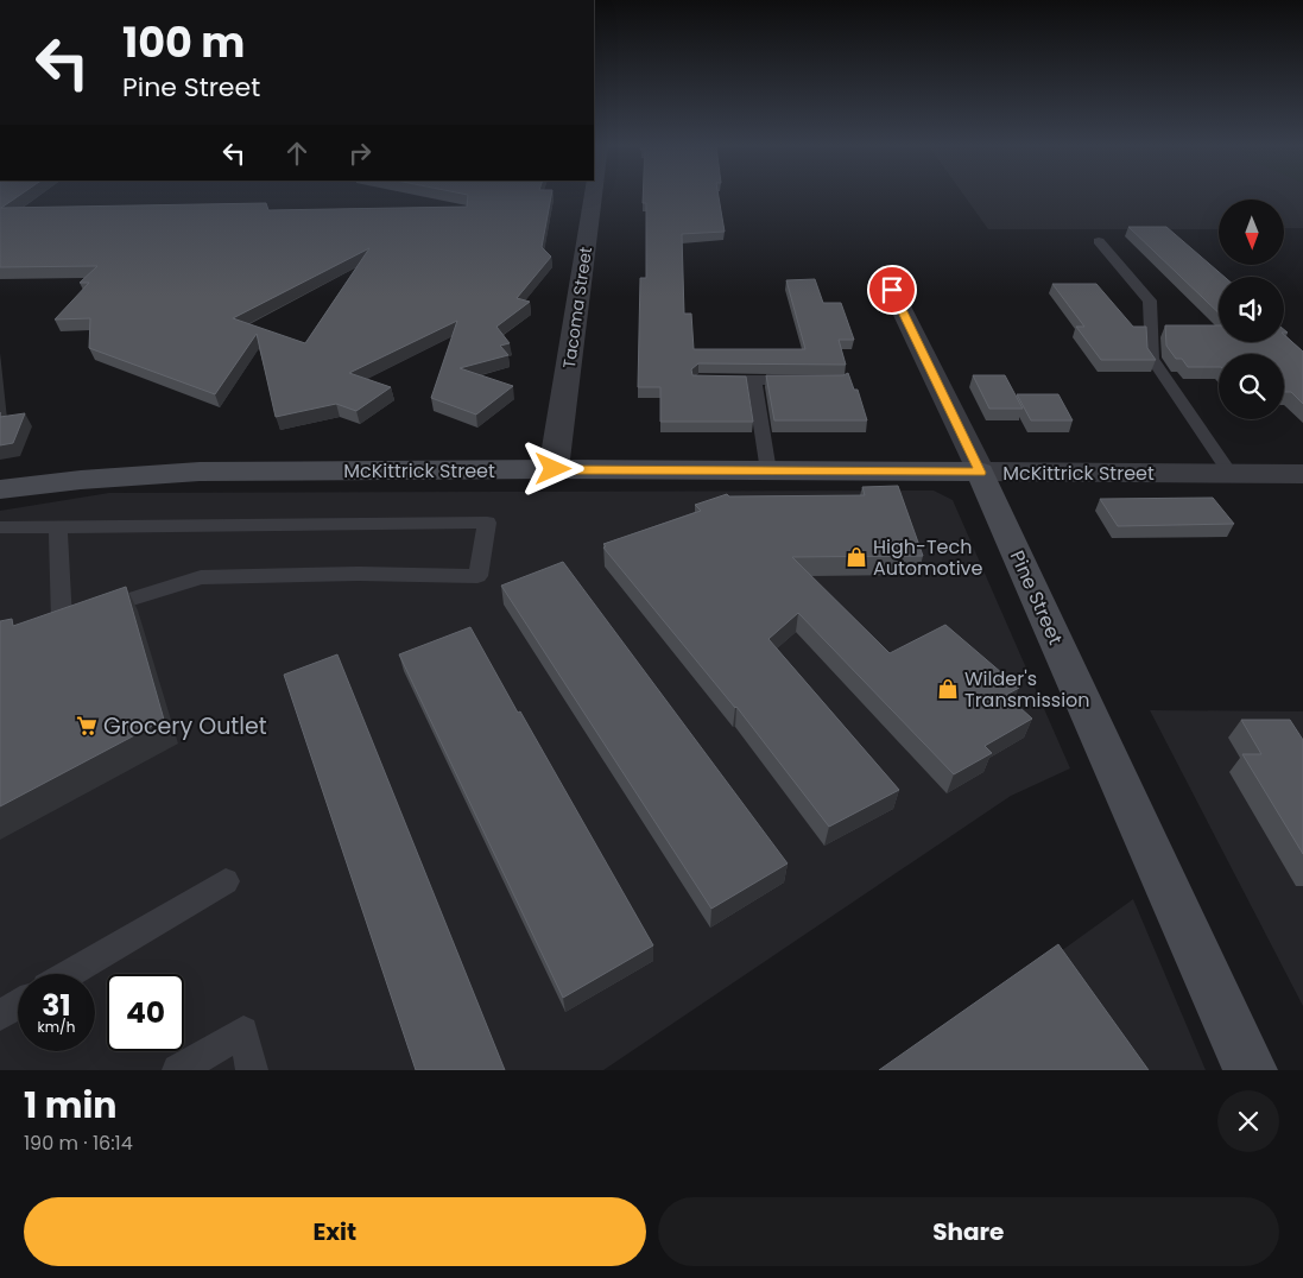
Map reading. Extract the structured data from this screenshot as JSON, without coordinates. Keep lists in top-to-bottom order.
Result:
{
  "streets": {
    "street": ["Tacoma Street", "McKittrick Street", "Pine Street"]
  },
  "crossings": [
    ["Tacoma Street", "McKittrick Street"],
    ["McKittrick Street", "Pine Street"]
  ],
  "places": {
    "shop": ["High-Tech Automotive", "Wilder's Transmission"],
    "supermarket": ["Grocery Outlet"]
  },
  "north": "bottom",
  "page": {
    "turn": ["100 m", "Pine Street"],
    "speed": "31 km/h",
    "limit": "40",
    "heading": ["1 min", "190 m · 16:14"],
    "buttons": ["Exit", "Share"]
  }
}
